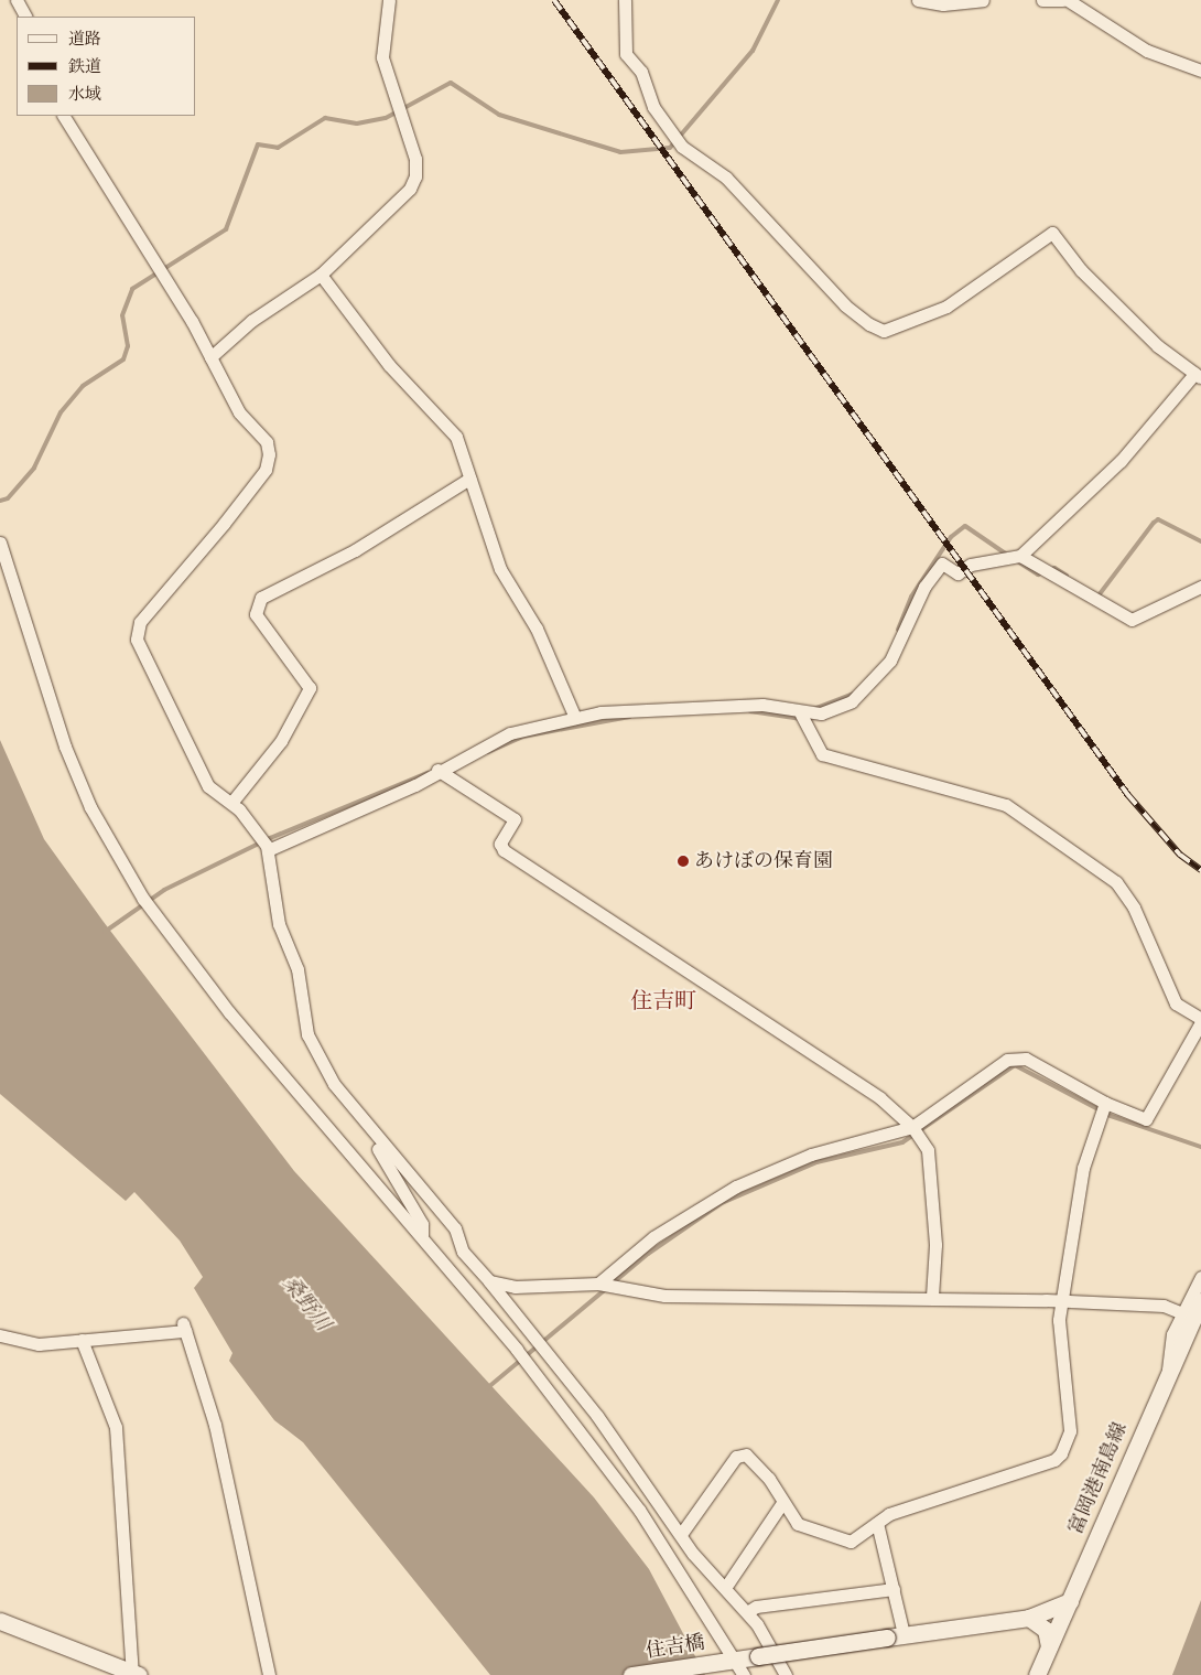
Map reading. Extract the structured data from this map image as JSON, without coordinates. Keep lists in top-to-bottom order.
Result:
{
  "streets": {
    "street": ["富岡港南島線", "住吉橋"]
  },
  "crossings": [
    ["富岡港南島線", "住吉橋"]
  ],
  "districts": ["住吉町"],
  "water": ["桑野川"],
  "places": ["あけぼの保育園"],
  "legend": ["道路", "鉄道", "水域"]
}
